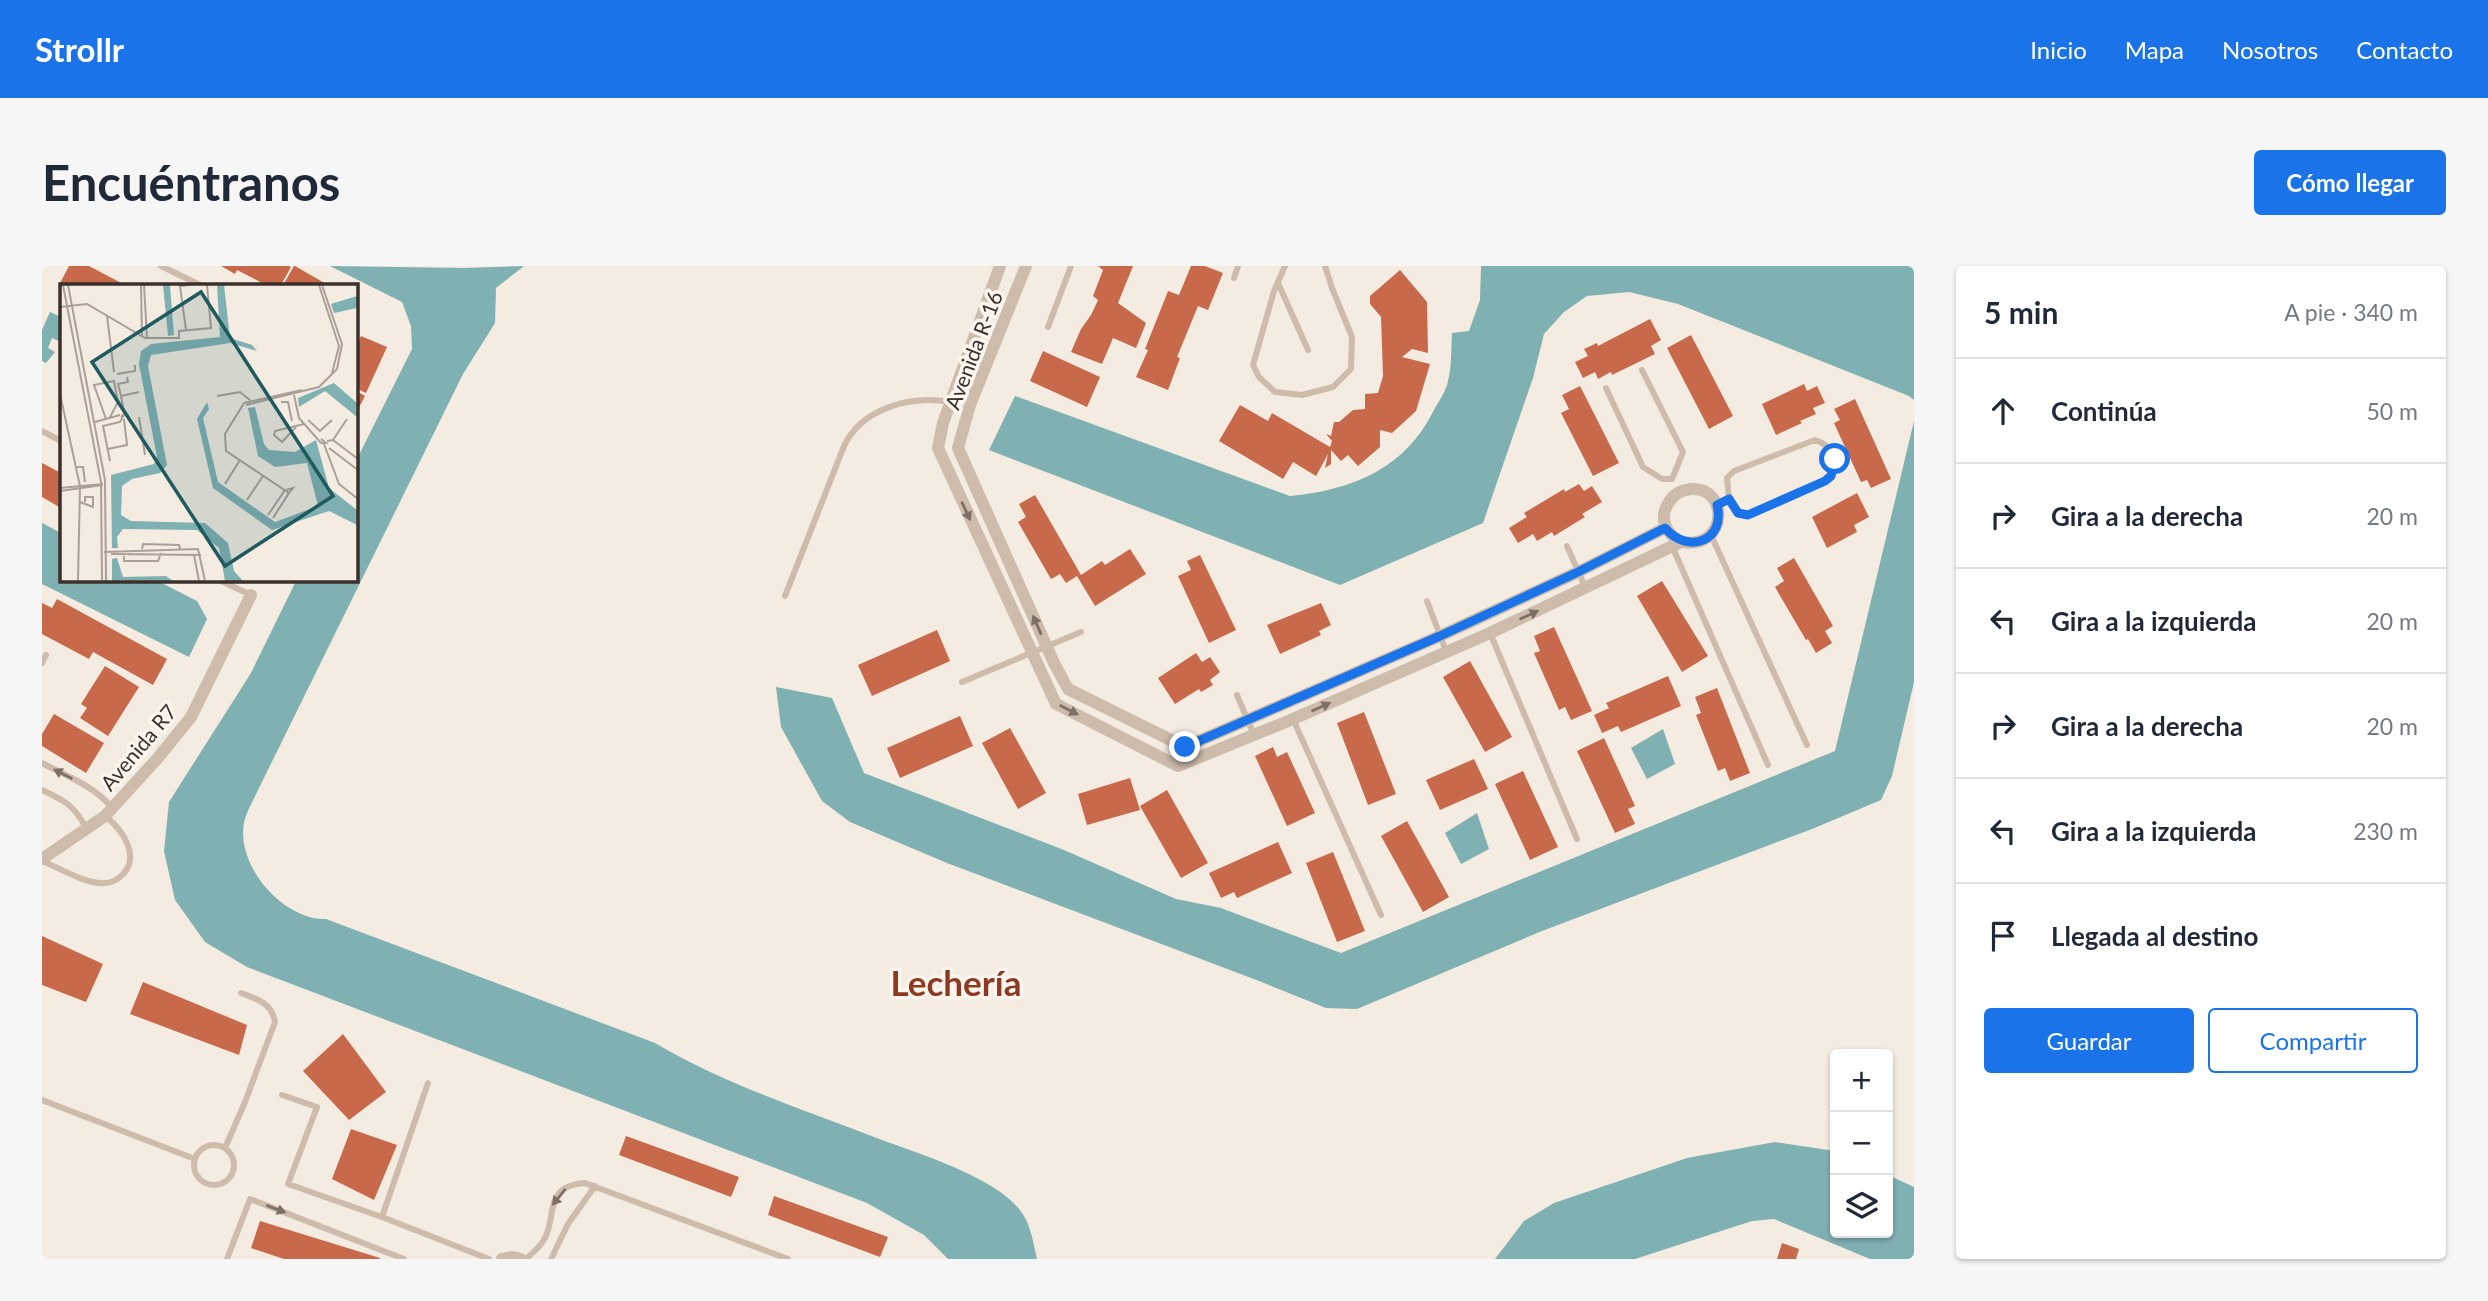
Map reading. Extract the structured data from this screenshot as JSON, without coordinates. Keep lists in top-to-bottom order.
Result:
{
  "streets": {
    "street": ["Avenida R-16", "Avenida R7"]
  },
  "districts": ["Lechería"],
  "page": {
    "header": "Strollr",
    "nav": [
      "Inicio",
      "Mapa",
      "Nosotros",
      "Contacto"
    ],
    "buttons": [
      "Cómo llegar",
      ["Guardar", "Compartir"]
    ],
    "title": "Encuéntranos",
    "heading": ["5 min", "A pie · 340 m"],
    "list": [
      ["Continúa", "50 m"],
      ["Gira a la derecha", "20 m"],
      ["Gira a la izquierda", "20 m"],
      ["Gira a la derecha", "20 m"],
      ["Gira a la izquierda", "230 m"],
      "Llegada al destino"
    ],
    "map_buttons": ["+", "−"]
  }
}
